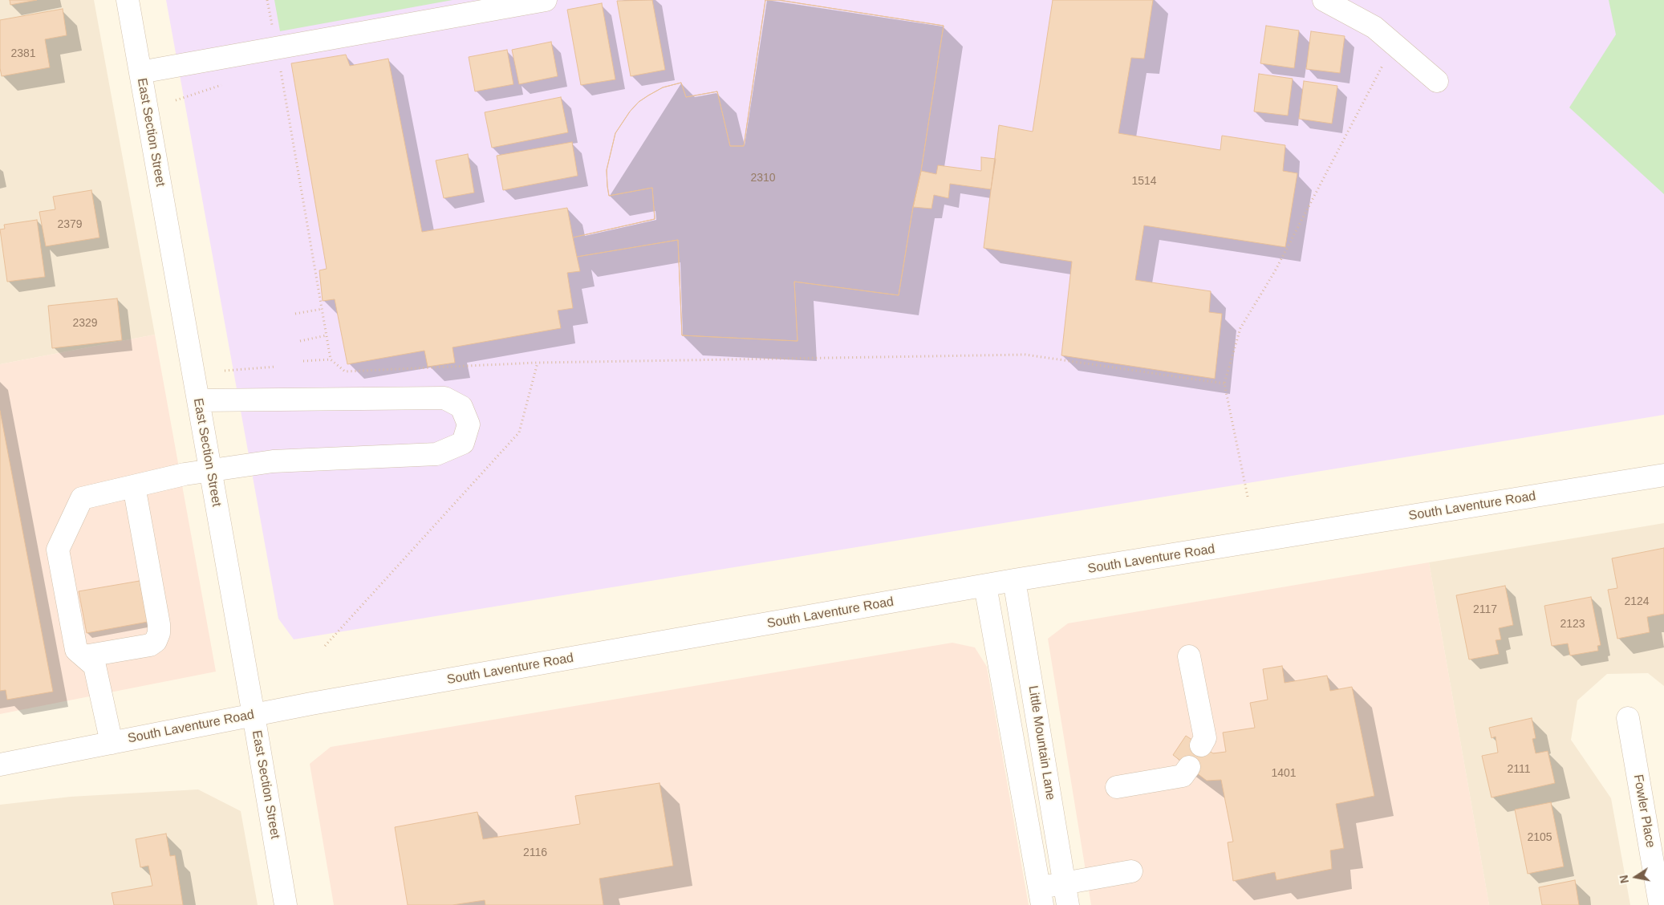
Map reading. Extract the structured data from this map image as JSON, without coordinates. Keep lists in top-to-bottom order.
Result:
{
  "streets": {
    "street": [
      "East Section Street",
      "South Laventure Road",
      "Little Mountain Lane",
      "Fowler Place"
    ]
  },
  "crossings": [
    ["East Section Street", "South Laventure Road"],
    ["South Laventure Road", "Little Mountain Lane"]
  ],
  "house_numbers": [
    "2381",
    "2310",
    "1514",
    "2379",
    "2329",
    "2124",
    "2117",
    "2123",
    "2111",
    "1401",
    "2105",
    "2116"
  ],
  "north": "left"
}
